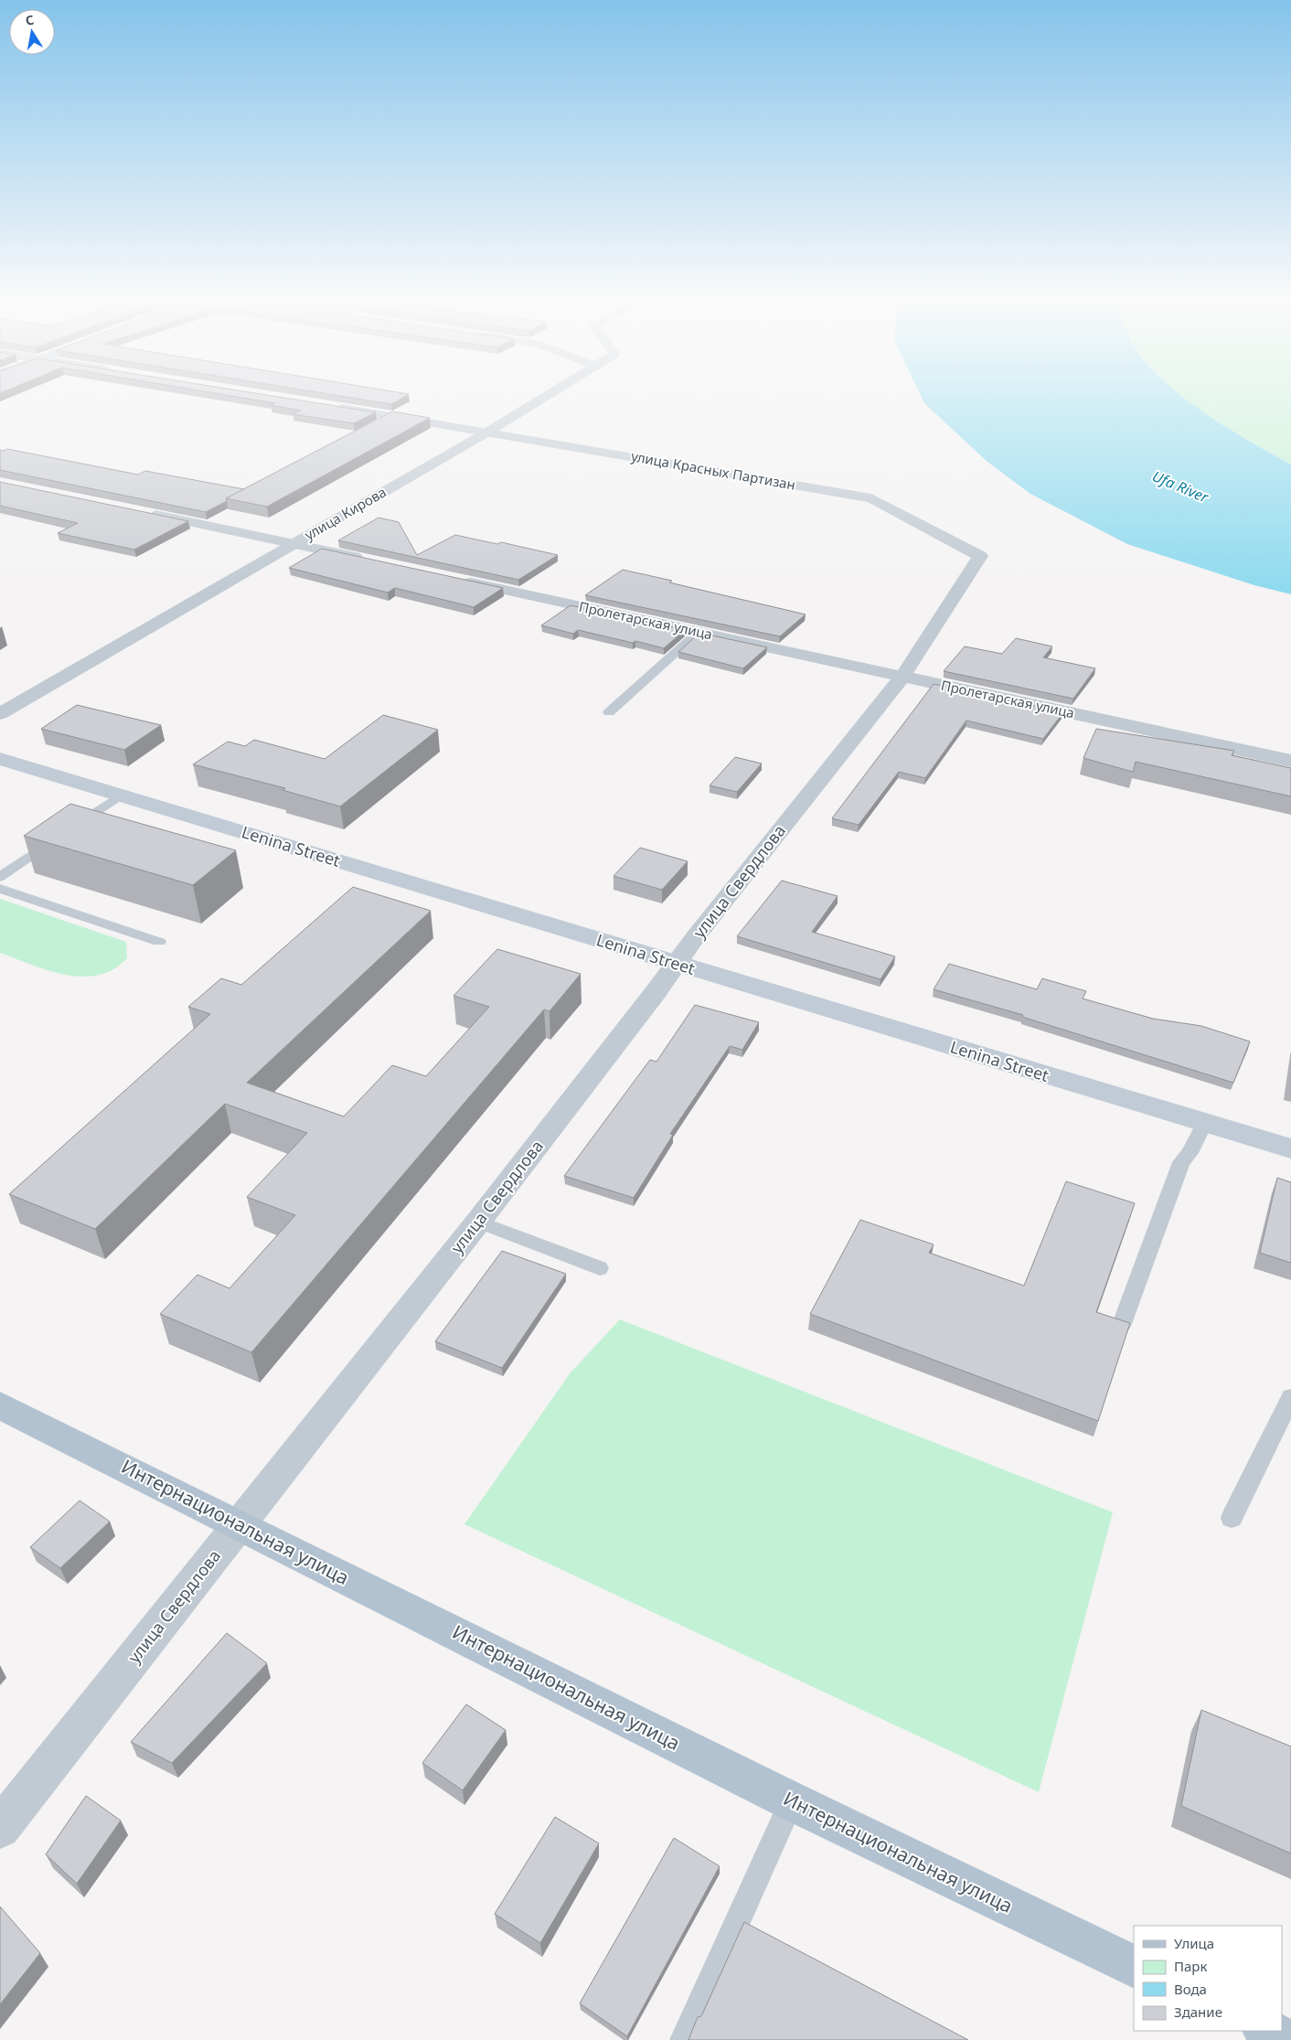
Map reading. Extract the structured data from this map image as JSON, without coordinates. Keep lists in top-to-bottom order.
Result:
{
  "streets": {
    "main road": ["Lenina Street", "Интернациональная улица"],
    "street": [
      "улица Красных Партизан",
      "улица Кирова",
      "Пролетарская улица",
      "улица Свердлова"
    ]
  },
  "crossings": [
    ["улица Красных Партизан", "улица Кирова"],
    ["улица Красных Партизан", "улица Свердлова"],
    ["Пролетарская улица", "улица Свердлова"],
    ["Lenina Street", "улица Свердлова"],
    ["улица Свердлова", "Интернациональная улица"]
  ],
  "water": ["Ufa River"],
  "legend": [
    "Улица",
    "Парк",
    "Вода",
    "Здание"
  ],
  "north": "top"
}
